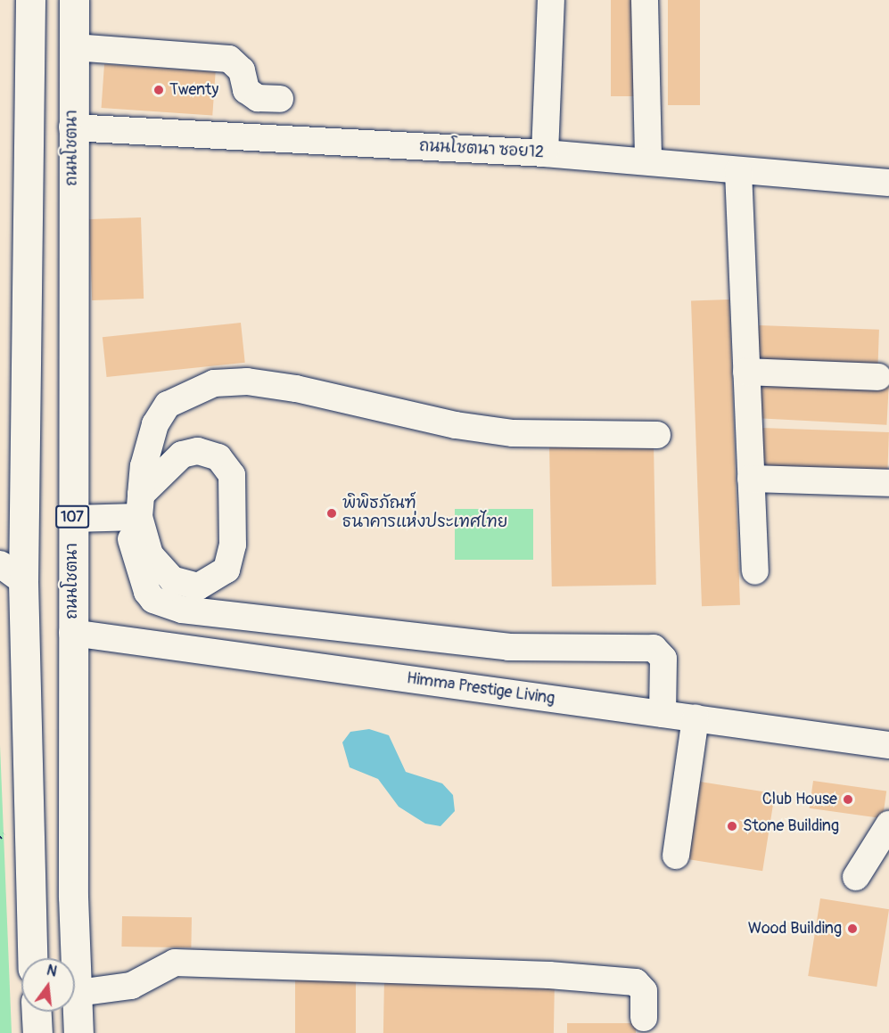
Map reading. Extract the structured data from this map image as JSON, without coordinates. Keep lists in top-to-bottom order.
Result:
{
  "streets": {
    "main road": ["ถนนโชตนา", "107"],
    "street": ["ถนนโชตนา ซอย12", "Himma Prestige Living"]
  },
  "crossings": [
    ["ถนนโชตนา", "ถนนโชตนา ซอย12"],
    ["ถนนโชตนา", "Himma Prestige Living"]
  ],
  "places": [
    "Twenty",
    "พิพิธภัณฑ์ ธนาคารแห่งประเทศไทย",
    "Club House",
    "Stone Building",
    "Wood Building"
  ],
  "north": "top"
}
